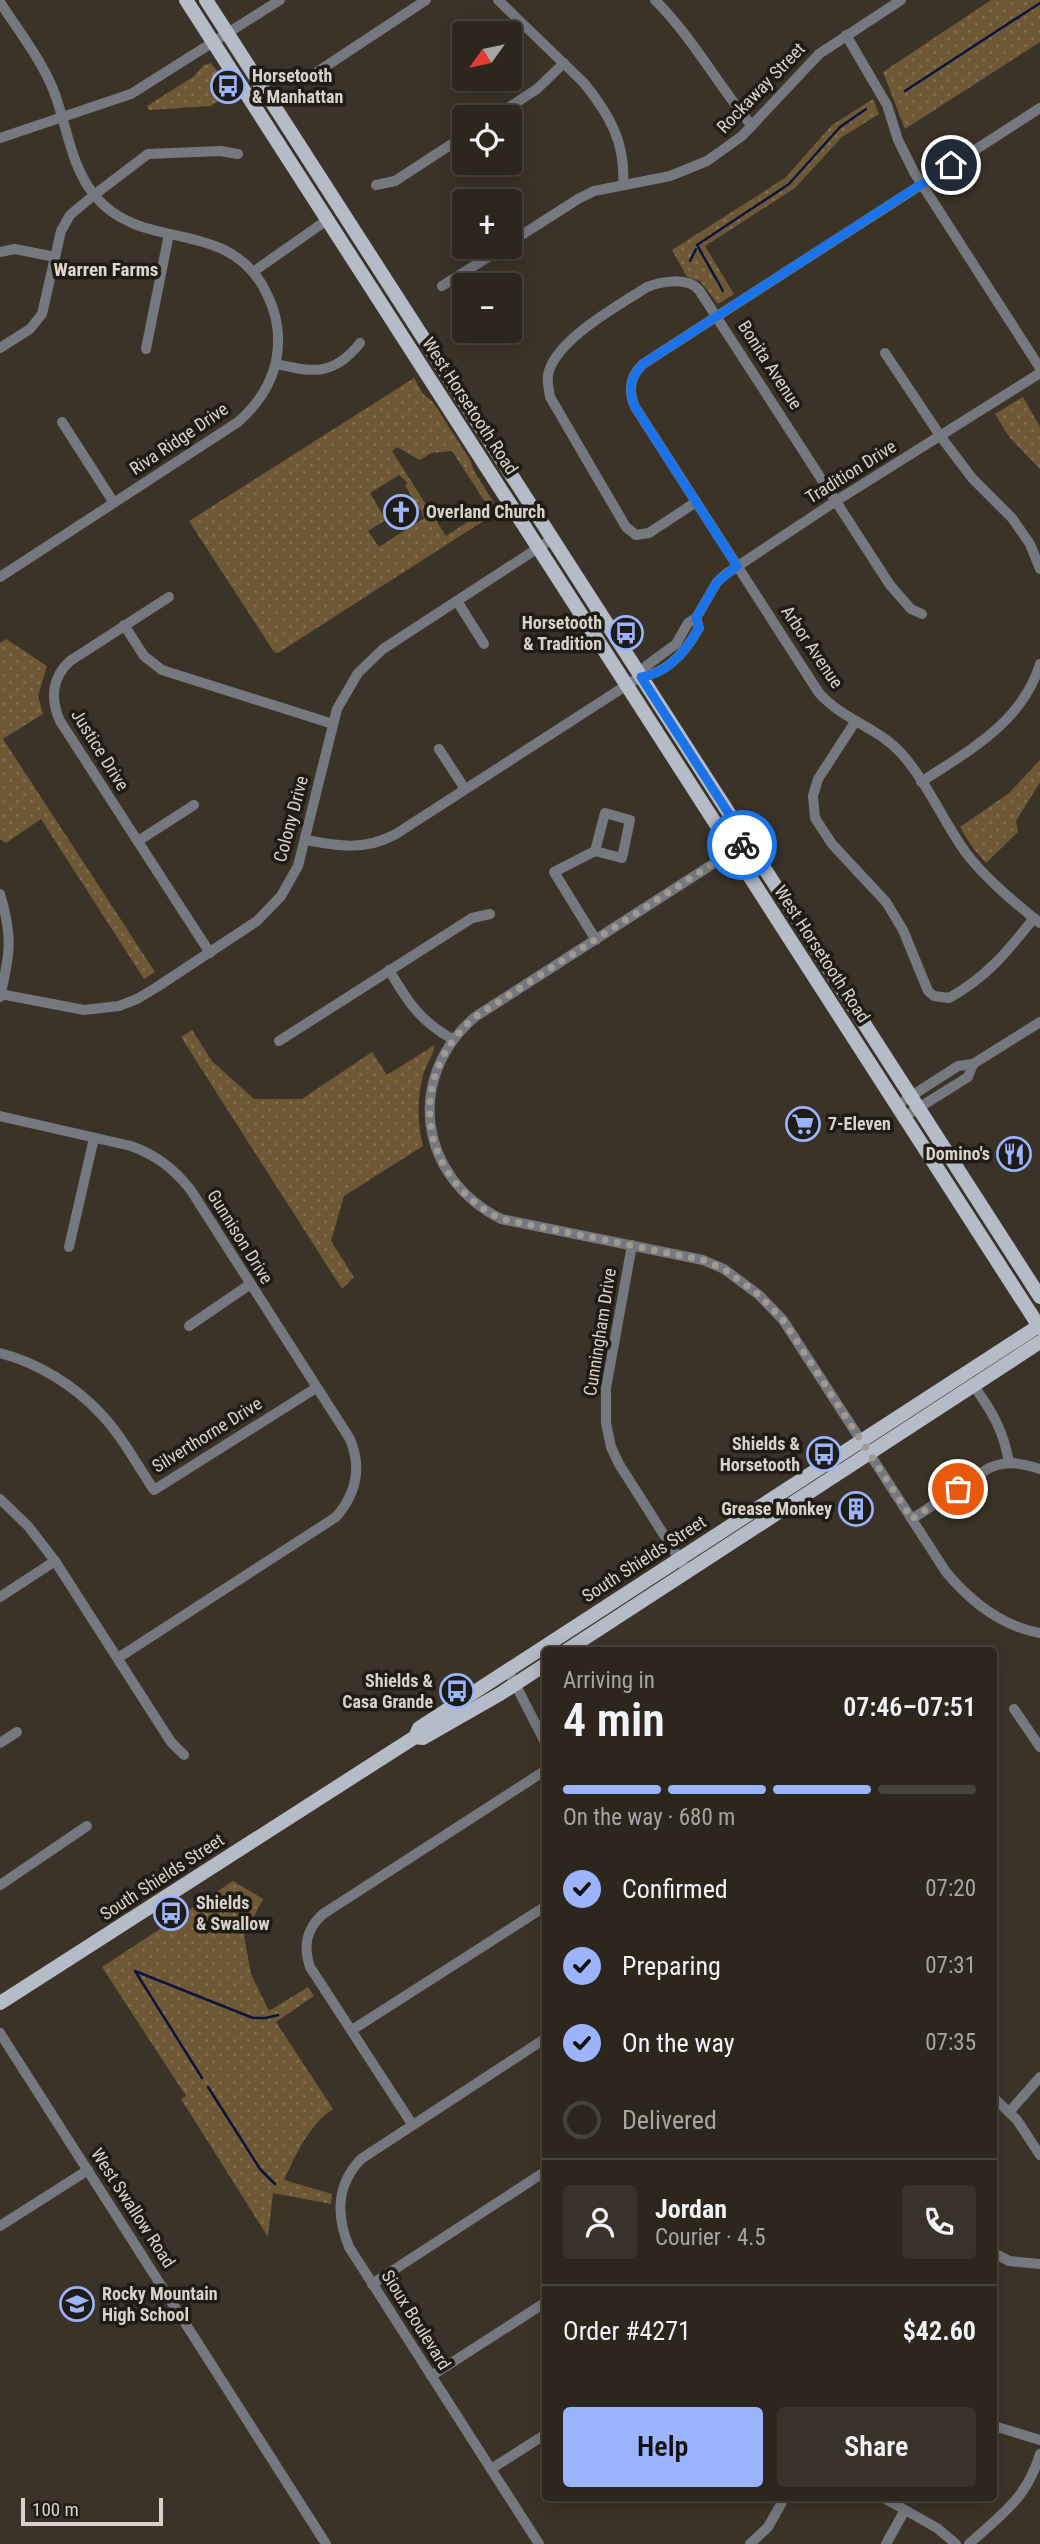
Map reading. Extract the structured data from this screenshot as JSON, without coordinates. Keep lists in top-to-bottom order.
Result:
{
  "streets": {
    "main road": ["West Horsetooth Road", "South Shields Street"],
    "street": [
      "Rockaway Street",
      "Bonita Avenue",
      "Riva Ridge Drive",
      "Tradition Drive",
      "Arbor Avenue",
      "Justice Drive",
      "Colony Drive",
      "Gunnison Drive",
      "Cunningham Drive",
      "Silverthorne Drive",
      "West Swallow Road",
      "Sioux Boulevard"
    ]
  },
  "crossings": [
    ["Bonita Avenue", "Tradition Drive"],
    ["Bonita Avenue", "Arbor Avenue"],
    ["West Horsetooth Road", "Tradition Drive"],
    ["West Horsetooth Road", "Colony Drive"],
    ["West Horsetooth Road", "South Shields Street"],
    ["Tradition Drive", "Arbor Avenue"],
    ["Tradition Drive", "Colony Drive"],
    ["Justice Drive", "Colony Drive"],
    ["Gunnison Drive", "Silverthorne Drive"],
    ["Cunningham Drive", "South Shields Street"]
  ],
  "districts": ["Warren Farms"],
  "places": {
    "bus stop": [
      "Horsetooth & Manhattan",
      "Horsetooth & Tradition",
      "Shields & Horsetooth",
      "Shields & Casa Grande",
      "Shields & Swallow"
    ],
    "church": ["Overland Church"],
    "supermarket": ["7-Eleven"],
    "restaurant": ["Domino's"],
    "building": ["Grease Monkey"],
    "school or university": ["Rocky Mountain High School"]
  },
  "scale_bar": "100 m",
  "north": "bottom left",
  "page": {
    "map_buttons": ["+", "−"],
    "heading": ["4 min", "Arriving in", "07:46–07:51"],
    "panel": [
      "Jordan",
      "Courier · 4.5",
      "Order #4271",
      "$42.60"
    ],
    "bar": "On the way · 680 m",
    "list": [
      ["Confirmed", "07:20"],
      ["Preparing", "07:31"],
      ["On the way", "07:35"],
      "Delivered"
    ],
    "buttons": ["Help", "Share"],
    "scale": "100 m"
  }
}
